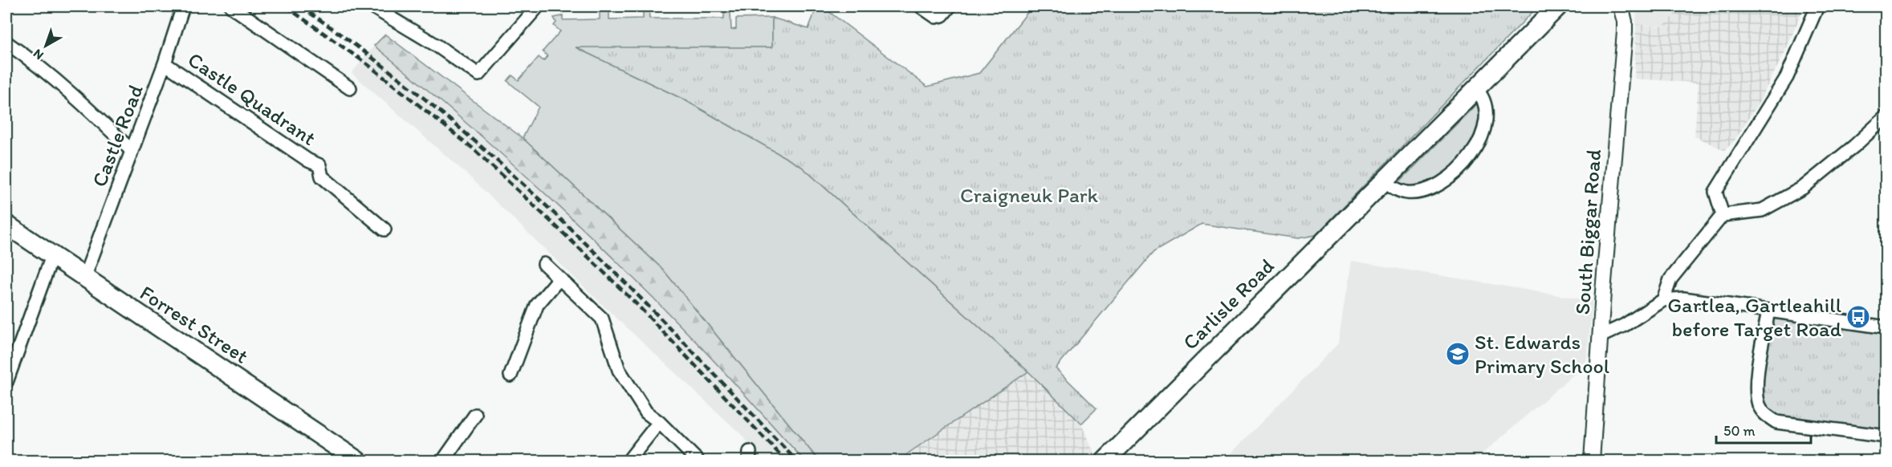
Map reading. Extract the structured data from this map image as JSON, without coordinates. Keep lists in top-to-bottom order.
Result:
{
  "streets": {
    "main road": ["Carlisle Road", "Forrest Street"],
    "street": ["Castle Quadrant", "Castle Road", "South Biggar Road"]
  },
  "crossings": [
    ["Castle Quadrant", "Castle Road"],
    ["Castle Road", "Forrest Street"]
  ],
  "parks": ["Craigneuk Park"],
  "places": {
    "bus stop": ["Gartlea, Gartleahill before Target Road"],
    "school or university": ["St. Edwards Primary School"]
  },
  "scale_bar": "50 m",
  "north": "bottom left"
}
